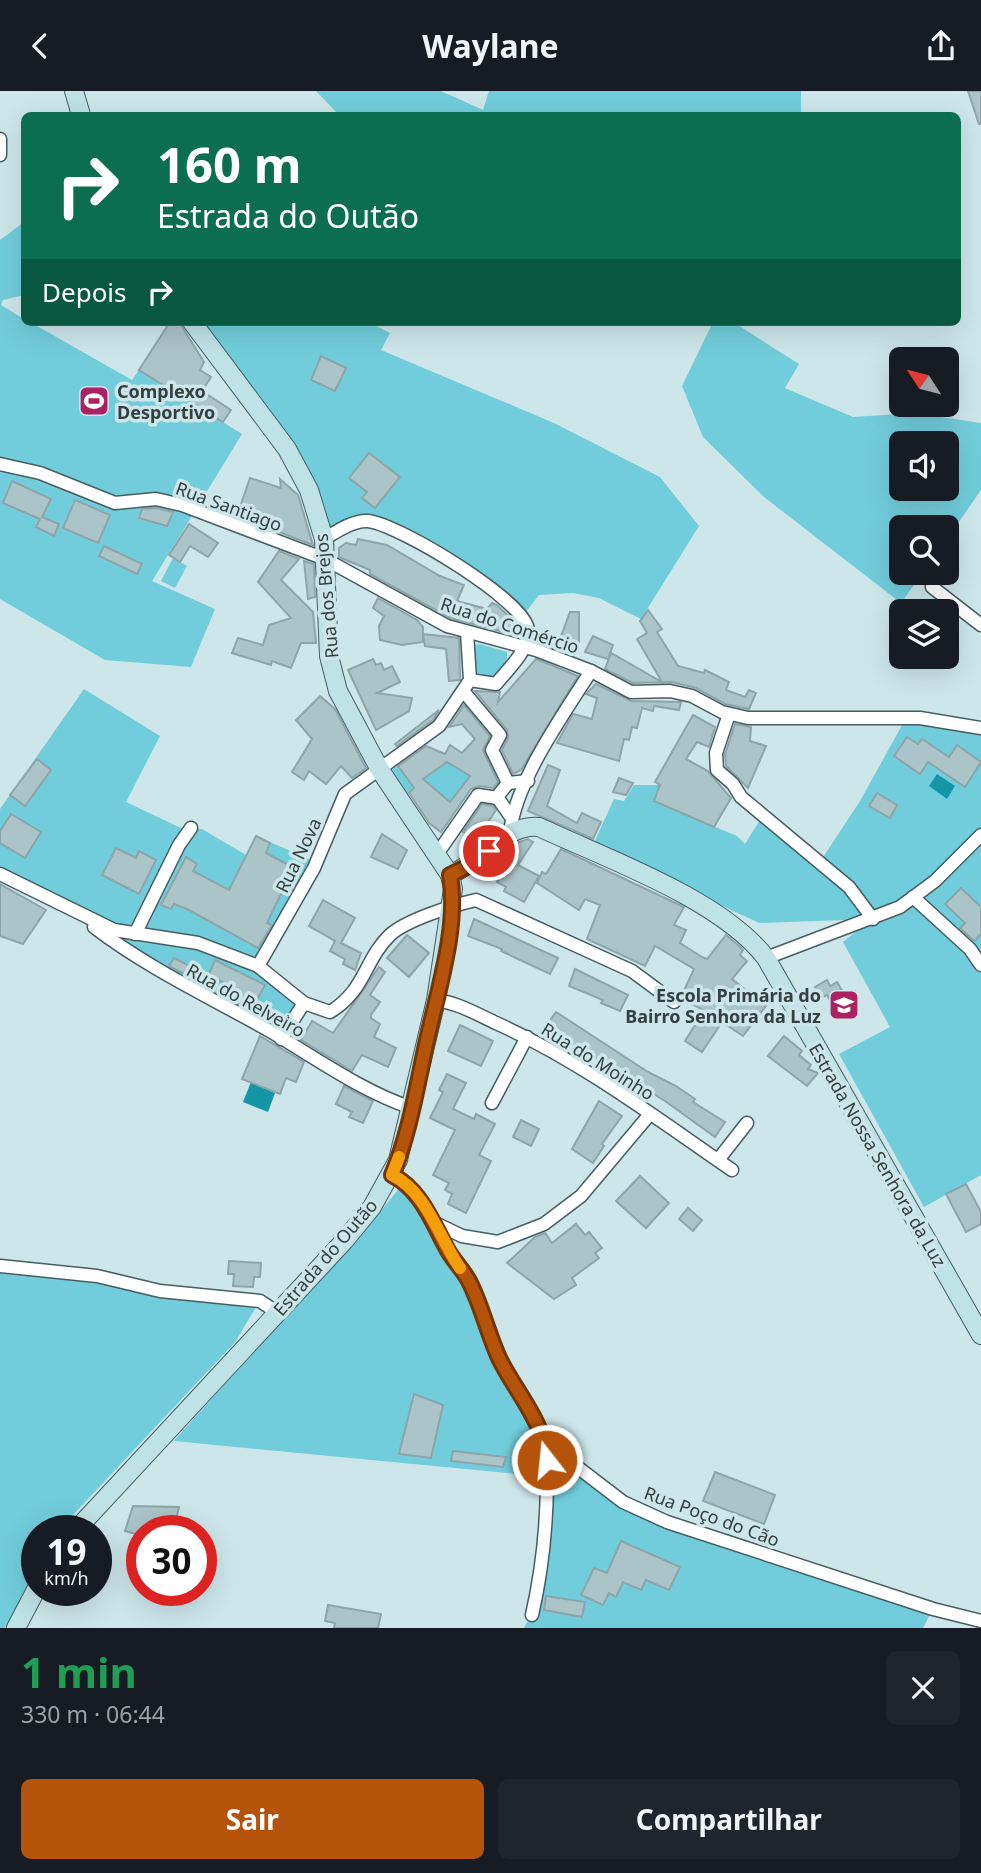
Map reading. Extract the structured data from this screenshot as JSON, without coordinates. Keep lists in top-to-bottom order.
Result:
{
  "streets": {
    "street": [
      "Rua Santiago",
      "Rua dos Brejos",
      "Rua do Comércio",
      "Rua Nova",
      "Rua do Relveiro",
      "Rua do Moinho",
      "Estrada Nossa Senhora da Luz",
      "Estrada do Outão",
      "Rua Poço do Cão"
    ]
  },
  "crossings": [
    ["Rua Santiago", "Rua dos Brejos"],
    ["Rua Santiago", "Rua do Comércio"],
    ["Rua dos Brejos", "Rua do Comércio"],
    ["Rua dos Brejos", "Rua Nova"],
    ["Rua dos Brejos", "Estrada do Outão"],
    ["Rua do Relveiro", "Estrada do Outão"],
    ["Rua do Moinho", "Estrada do Outão"],
    ["Estrada do Outão", "Rua Poço do Cão"]
  ],
  "places": {
    "sports": ["Complexo Desportivo"],
    "school or university": ["Escola Primária do Bairro Senhora da Luz"]
  },
  "north": "top left",
  "page": {
    "header": "Waylane",
    "turn": ["160 m", "Estrada do Outão"],
    "then": "Depois",
    "speed": "19 km/h",
    "limit": "30",
    "heading": ["1 min", "330 m · 06:44"],
    "buttons": ["Sair", "Compartilhar"]
  }
}
